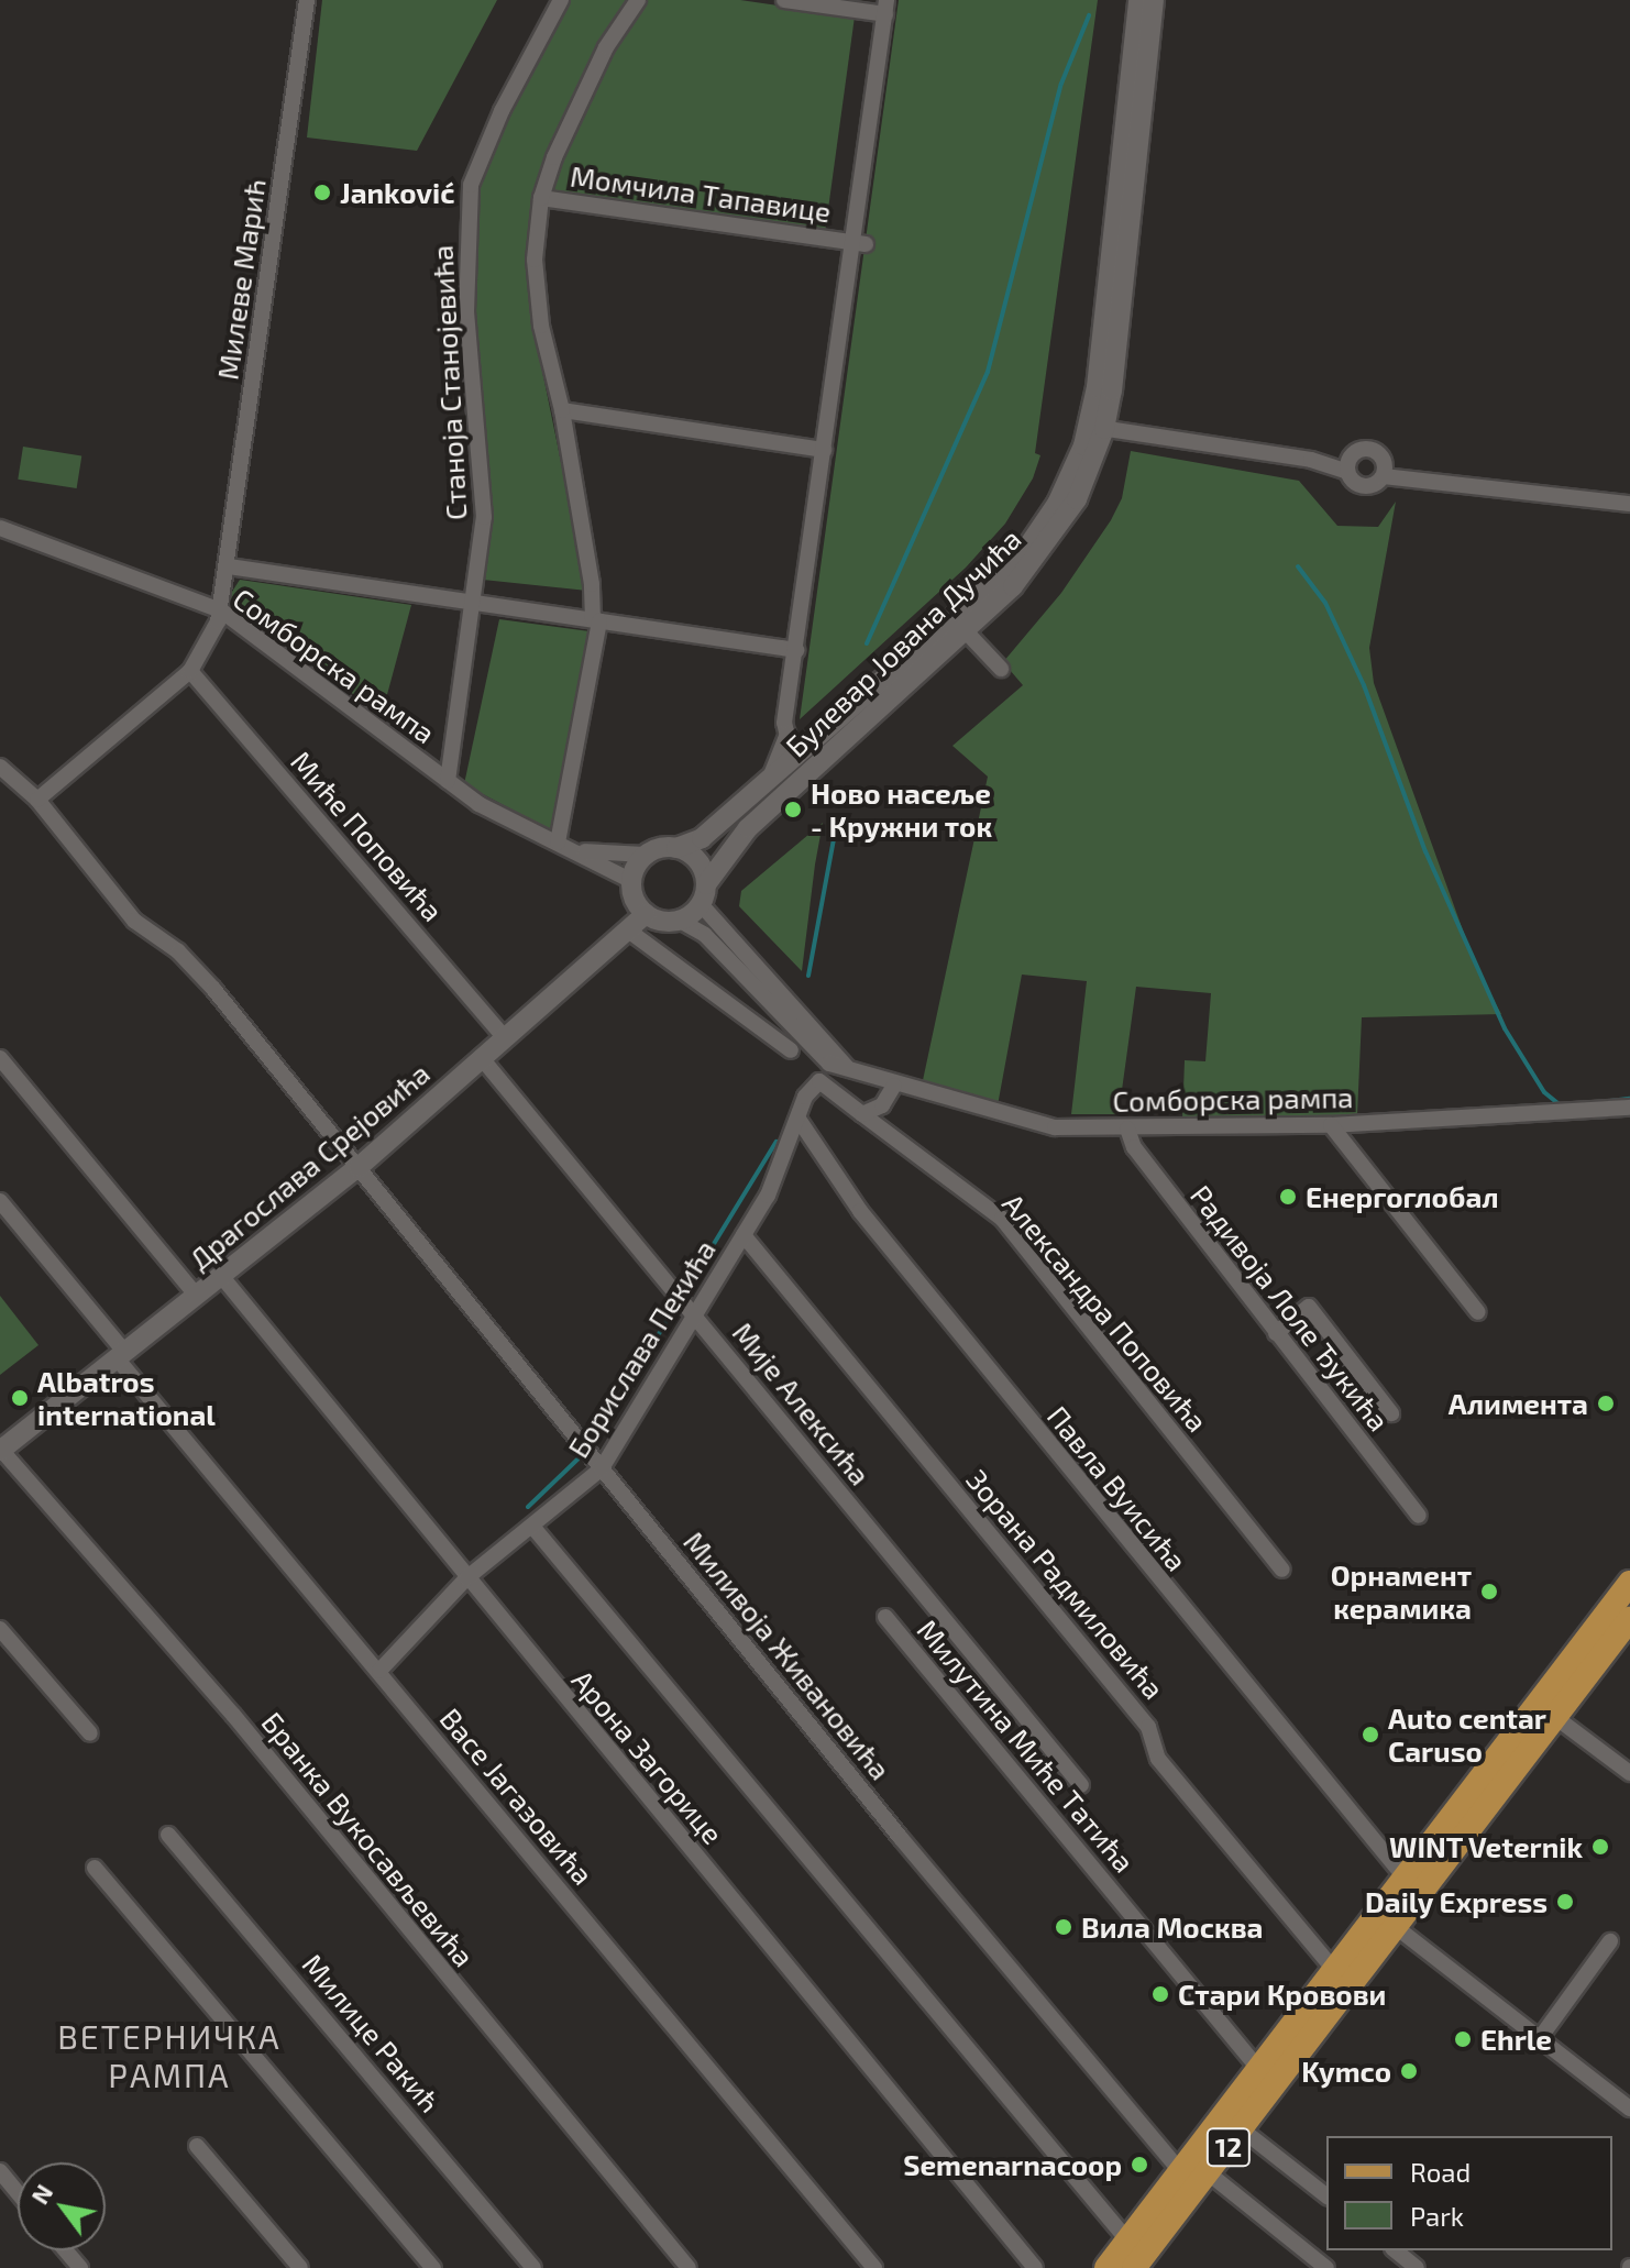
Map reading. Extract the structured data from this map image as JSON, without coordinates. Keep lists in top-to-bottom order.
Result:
{
  "streets": {
    "main road": ["12"],
    "street": [
      "Момчила Тапавице",
      "Милеве Марић",
      "Станоја Станојевића",
      "Булевар Јована Дучића",
      "Сомборска рампа",
      "Миће Поповића",
      "Драгослава Срејовића",
      "Радивоја Лоле Ђукића",
      "Александра Поповића",
      "Борислава Пекића",
      "Мије Алексића",
      "Павла Вуисића",
      "Зорана Радмиловића",
      "Миливоја Живановића",
      "Милутина Миће Татића",
      "Арона Загорице",
      "Васе Јагазовића",
      "Бранка Вукосављевића",
      "Милице Ракић"
    ]
  },
  "crossings": [
    ["Момчила Тапавице", "Булевар Јована Дучића"],
    ["Милеве Марић", "Сомборска рампа"],
    ["Милеве Марић", "Миће Поповића"],
    ["Милеве Марић", "Миливоја Живановића"],
    ["Станоја Станојевића", "Сомборска рампа"],
    ["Булевар Јована Дучића", "Сомборска рампа"],
    ["Булевар Јована Дучића", "Драгослава Срејовића"],
    ["Сомборска рампа", "Драгослава Срејовића"],
    ["Сомборска рампа", "Радивоја Лоле Ђукића"],
    ["Миће Поповића", "Драгослава Срејовића"],
    ["Драгослава Срејовића", "Мије Алексића"],
    ["Драгослава Срејовића", "Миливоја Живановића"],
    ["Драгослава Срејовића", "Арона Загорице"],
    ["Драгослава Срејовића", "Васе Јагазовића"],
    ["Драгослава Срејовића", "Бранка Вукосављевића"],
    ["Александра Поповића", "Борислава Пекића"],
    ["Борислава Пекића", "Мије Алексића"],
    ["Борислава Пекића", "Павла Вуисића"],
    ["Борислава Пекића", "Зорана Радмиловића"],
    ["Борислава Пекића", "Миливоја Живановића"],
    ["Борислава Пекића", "Арона Загорице"],
    ["Борислава Пекића", "Васе Јагазовића"],
    ["Павла Вуисића", "12"],
    ["Зорана Радмиловића", "12"],
    ["Миливоја Живановића", "12"],
    ["Милутина Миће Татића", "12"]
  ],
  "districts": ["ВЕТЕРНИЧКА РАМПА"],
  "places": [
    "Janković",
    "Ново насеље - Кружни ток",
    "Енергоглобал",
    "Albatros international",
    "Алимента",
    "Орнамент керамика",
    "Auto centar Caruso",
    "WINT Veternik",
    "Daily Express",
    "Вила Москва",
    "Стари Кровови",
    "Ehrle",
    "Kymco",
    "Semenarnacoop"
  ],
  "legend": ["Road", "Park"],
  "north": "top left"
}
